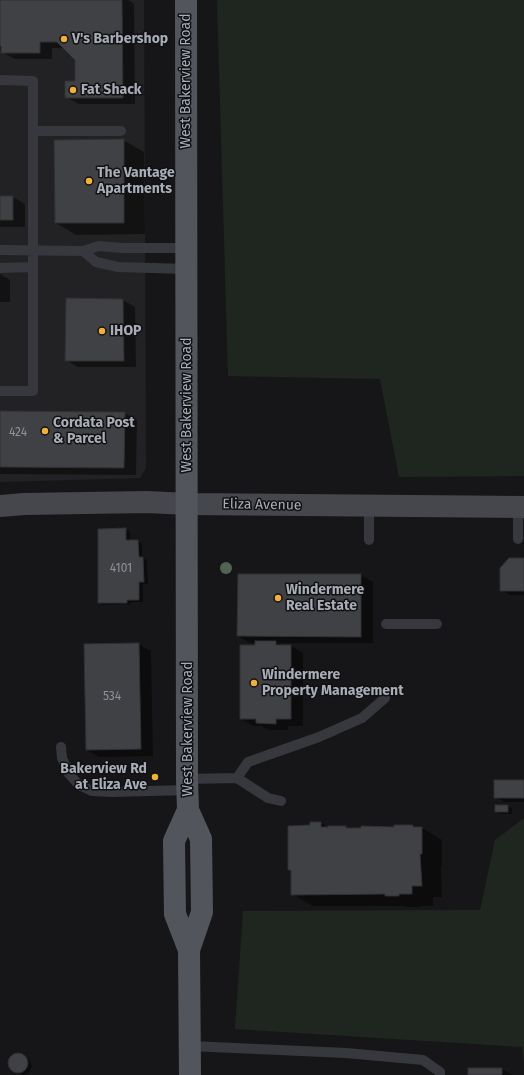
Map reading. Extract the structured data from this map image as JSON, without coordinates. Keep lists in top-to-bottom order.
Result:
{
  "streets": {
    "main road": ["West Bakerview Road"],
    "street": ["Eliza Avenue"]
  },
  "crossings": [
    ["West Bakerview Road", "Eliza Avenue"]
  ],
  "places": [
    "V's Barbershop",
    "Fat Shack",
    "The Vantage Apartments",
    "IHOP",
    "Cordata Post & Parcel",
    "Windermere Real Estate",
    "Windermere Property Management",
    "Bakerview Rd at Eliza Ave"
  ],
  "house_numbers": ["424", "4101", "534"]
}
